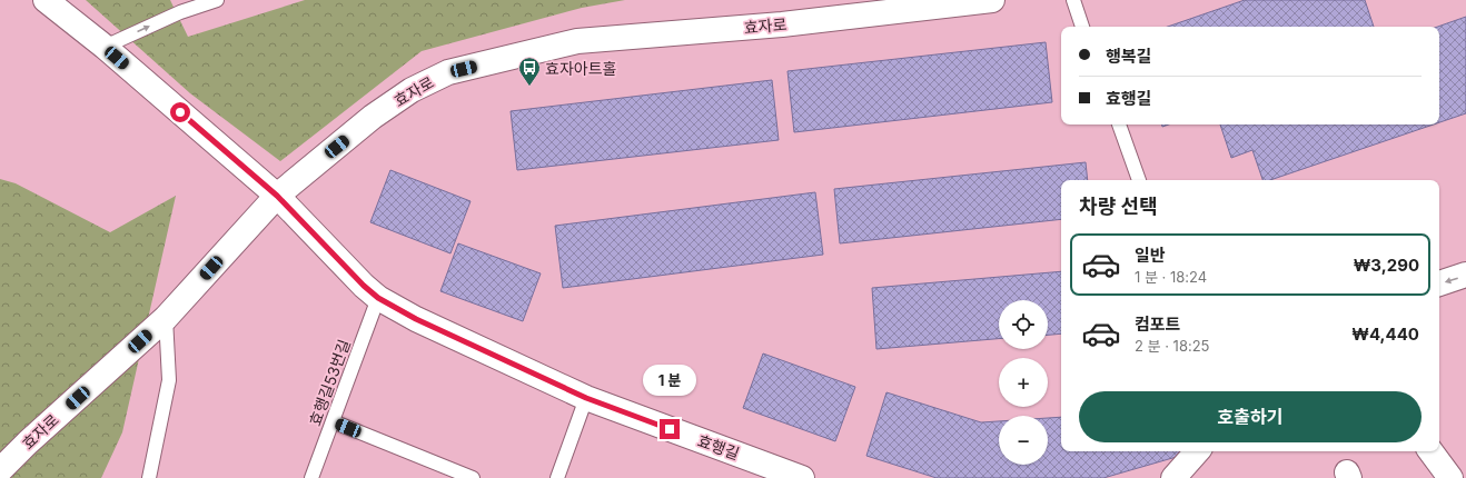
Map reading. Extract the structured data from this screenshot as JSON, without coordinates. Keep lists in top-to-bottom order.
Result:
{
  "streets": {
    "street": ["효자로", "효행길"],
    "lane": ["효행길53번길"]
  },
  "crossings": [
    ["효자로", "효행길"],
    ["효행길53번길", "효행길"]
  ],
  "places": {
    "bus stop": ["효자아트홀"]
  },
  "page": {
    "banner": ["행복길", "효행길"],
    "heading": "차량 선택",
    "list": [
      {
        "name": "일반",
        "note": "1 분 · 18:24",
        "value": "₩3,290"
      },
      {
        "name": "컴포트",
        "note": "2 분 · 18:25",
        "value": "₩4,440"
      }
    ],
    "map_buttons": ["+", "−"],
    "bubble": "1 분",
    "buttons": "호출하기"
  }
}
